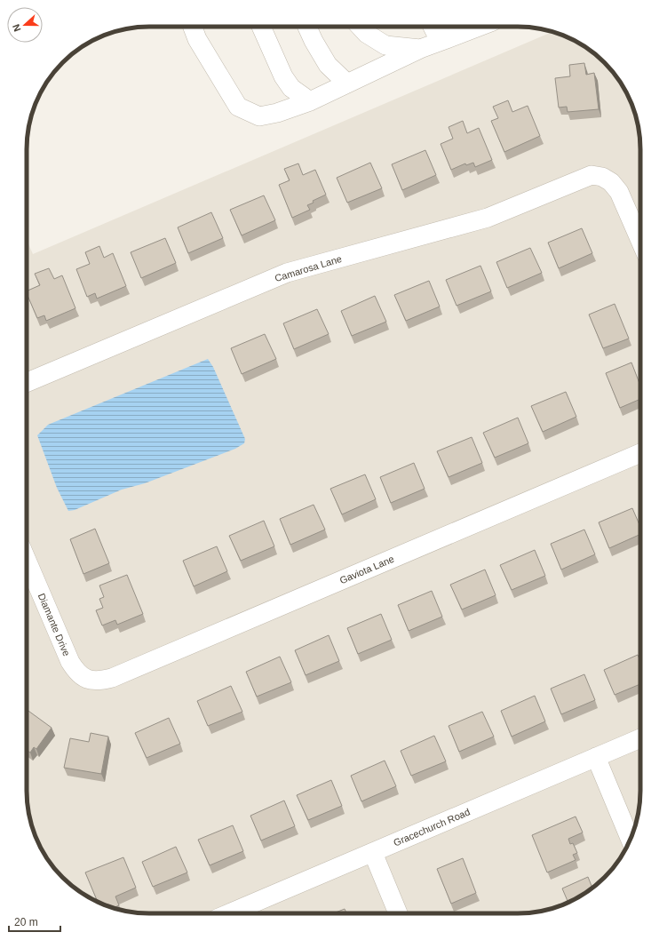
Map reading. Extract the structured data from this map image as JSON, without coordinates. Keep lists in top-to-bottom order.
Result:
{
  "streets": {
    "street": [
      "Camarosa Lane",
      "Gaviota Lane",
      "Diamante Drive",
      "Gracechurch Road"
    ]
  },
  "crossings": [
    ["Gaviota Lane", "Diamante Drive"]
  ],
  "scale_bar": "20 m",
  "north": "left"
}
